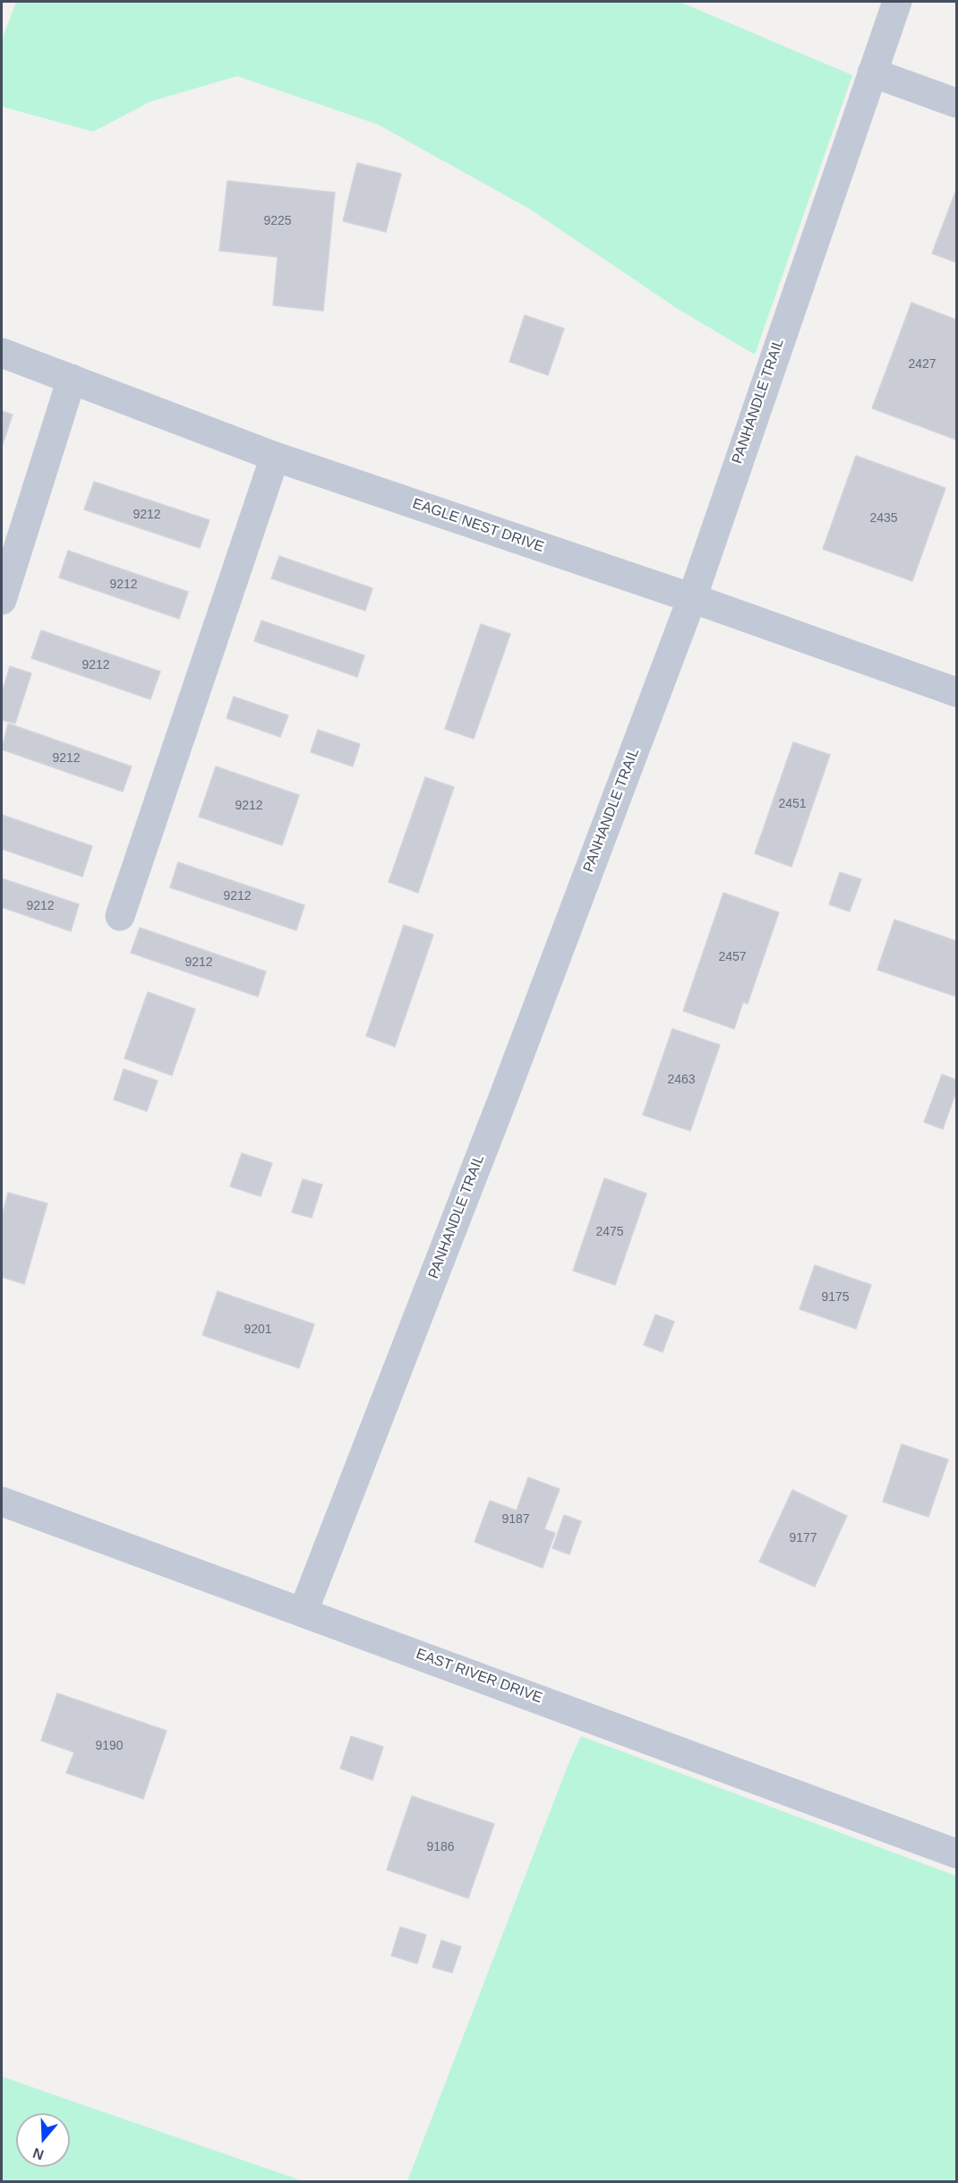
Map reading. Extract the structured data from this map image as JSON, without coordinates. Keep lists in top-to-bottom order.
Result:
{
  "streets": {
    "street": ["PANHANDLE TRAIL", "EAGLE NEST DRIVE", "EAST RIVER DRIVE"]
  },
  "crossings": [
    ["PANHANDLE TRAIL", "EAGLE NEST DRIVE"],
    ["PANHANDLE TRAIL", "EAST RIVER DRIVE"]
  ],
  "house_numbers": [
    "9225",
    "2427",
    "9212",
    "2435",
    "9212",
    "9212",
    "9212",
    "2451",
    "9212",
    "9212",
    "9212",
    "2457",
    "9212",
    "2463",
    "2475",
    "9175",
    "9201",
    "9187",
    "9177",
    "9190",
    "9186"
  ],
  "north": "bottom"
}
